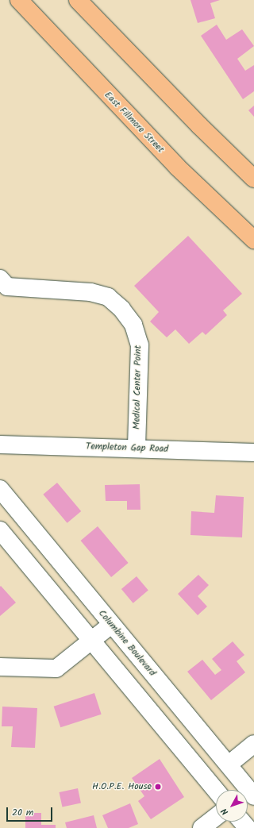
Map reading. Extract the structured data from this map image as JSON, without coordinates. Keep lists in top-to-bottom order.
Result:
{
  "streets": {
    "main road": ["East Fillmore Street"],
    "street": ["Medical Center Point", "Templeton Gap Road", "Columbine Boulevard"]
  },
  "crossings": [
    ["Medical Center Point", "Templeton Gap Road"]
  ],
  "places": ["H.O.P.E. House"],
  "scale_bar": "20 m",
  "north": "bottom left"
}
